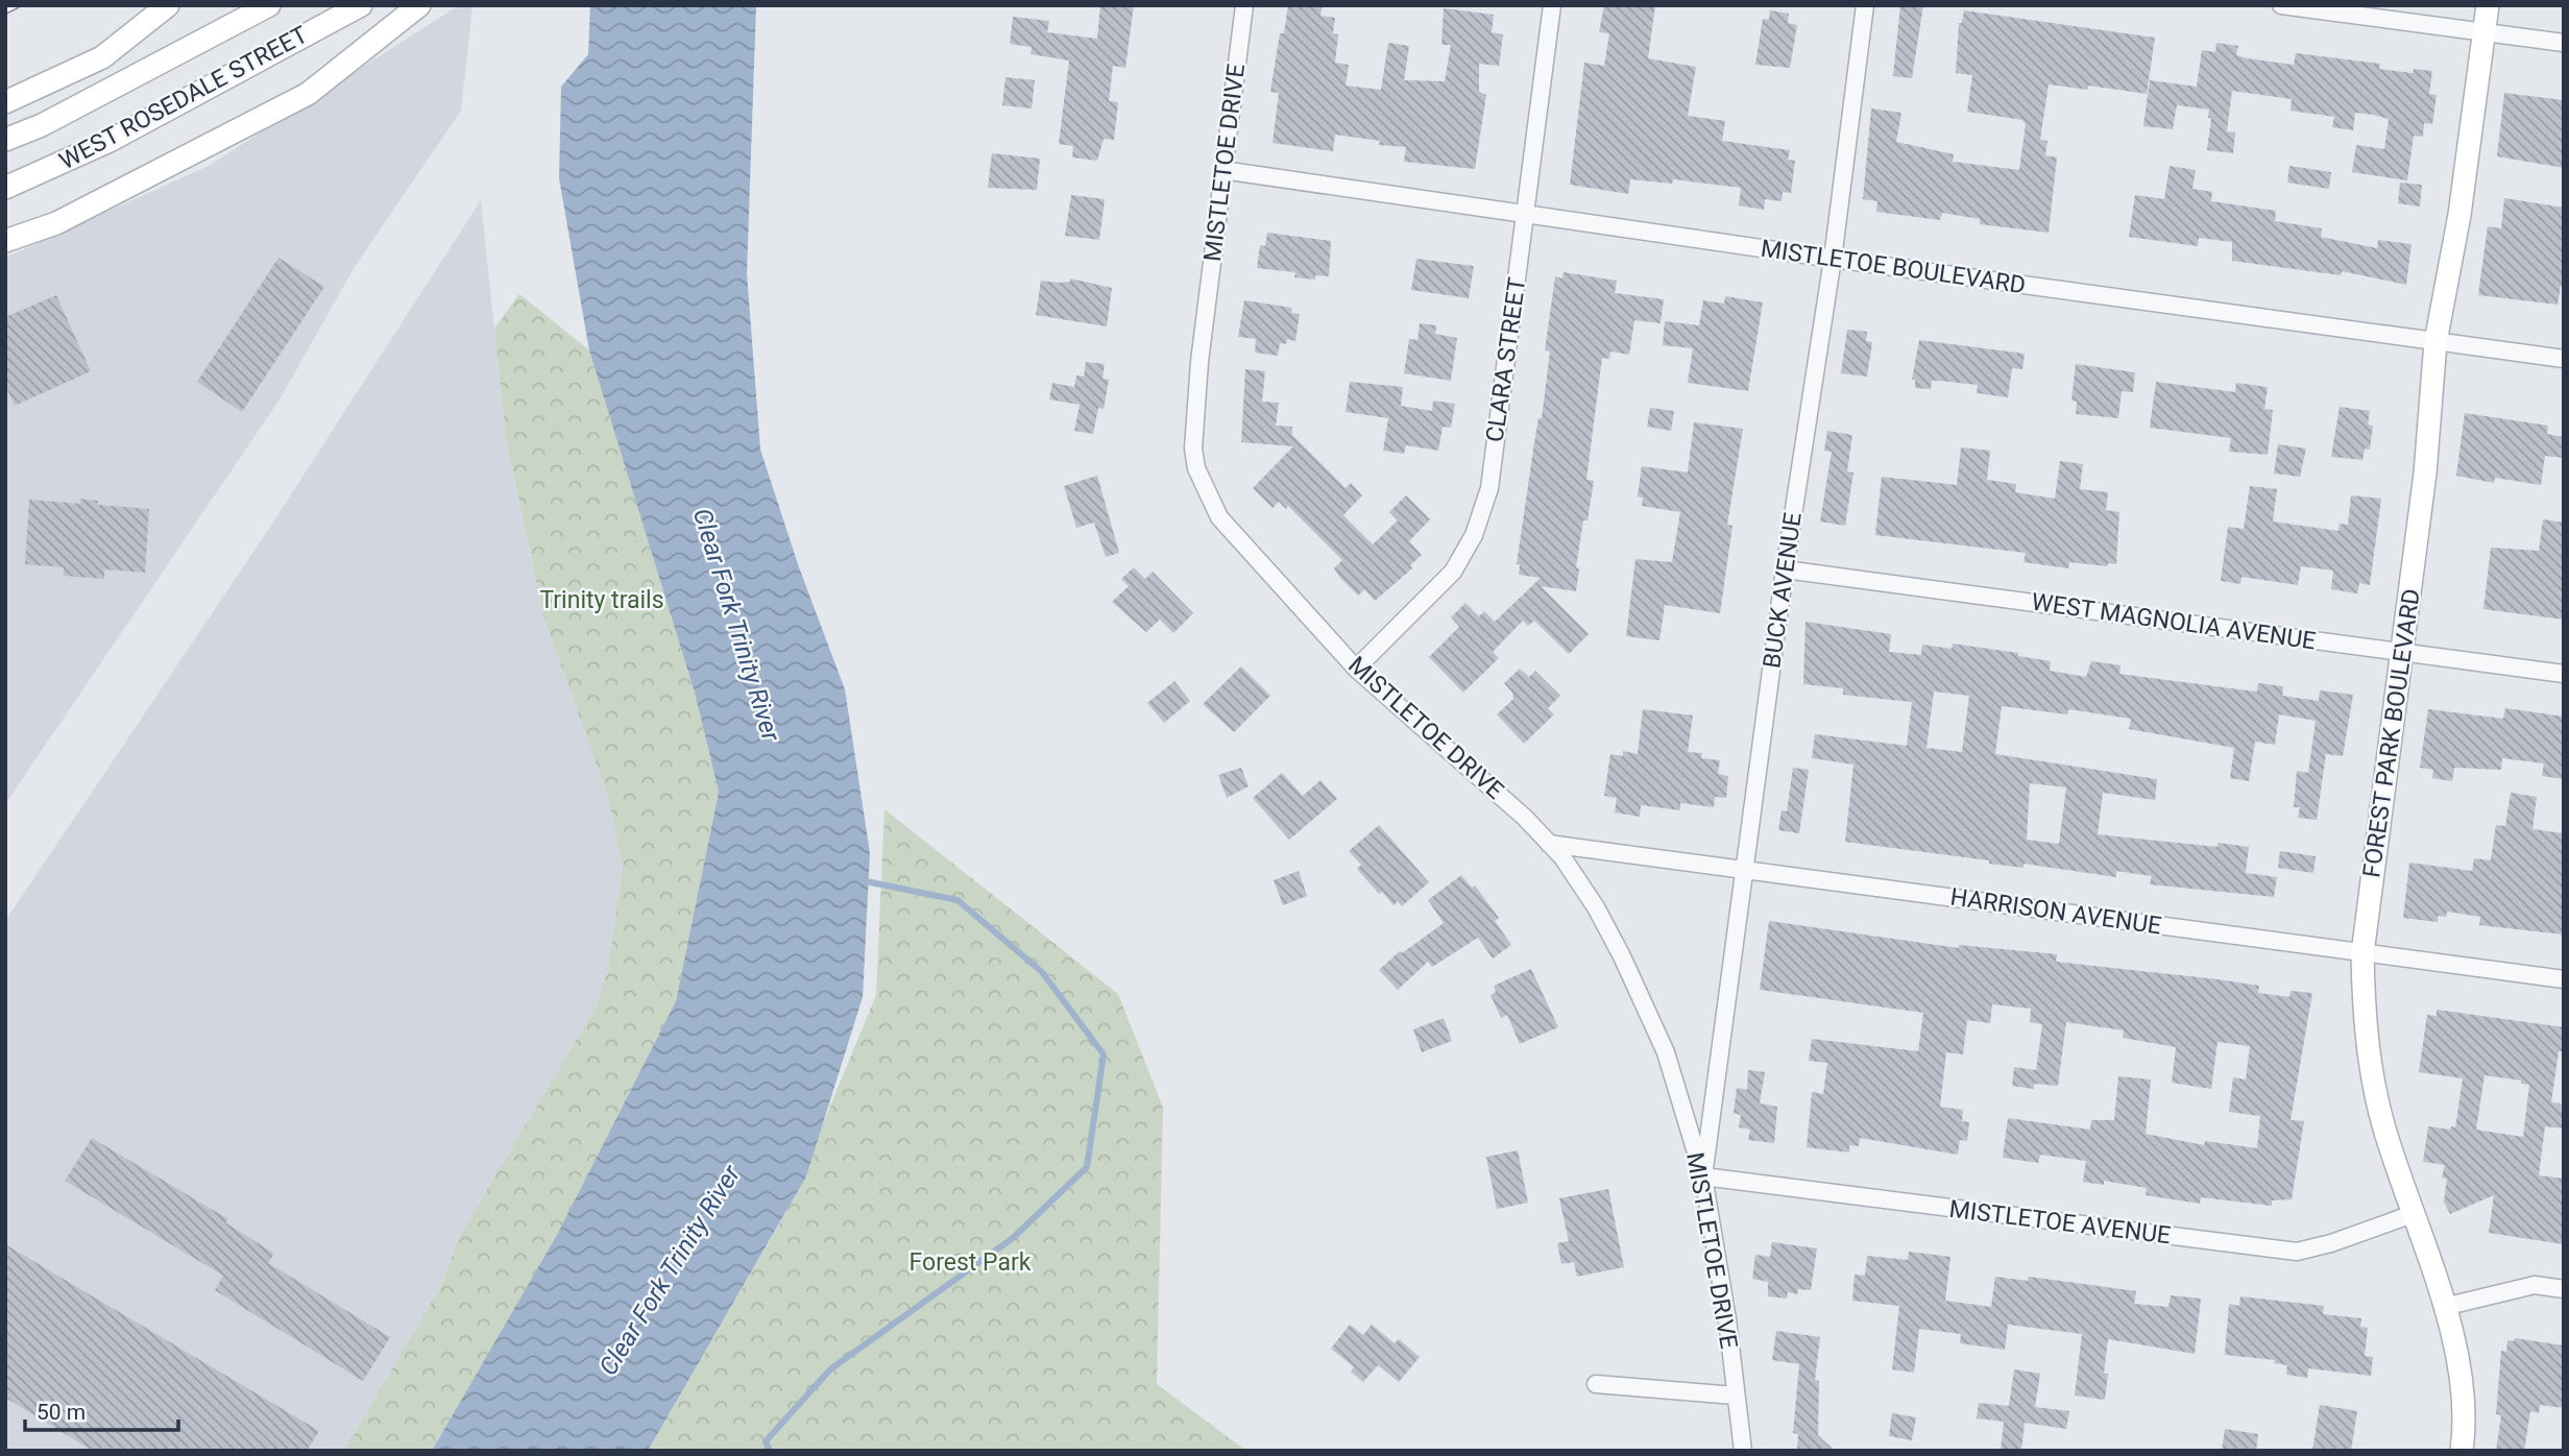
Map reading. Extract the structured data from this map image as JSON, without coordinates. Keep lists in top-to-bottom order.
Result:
{
  "streets": {
    "main road": ["WEST ROSEDALE STREET", "FOREST PARK BOULEVARD"],
    "street": [
      "MISTLETOE DRIVE",
      "MISTLETOE BOULEVARD",
      "CLARA STREET",
      "BUCK AVENUE",
      "WEST MAGNOLIA AVENUE",
      "HARRISON AVENUE",
      "MISTLETOE AVENUE"
    ]
  },
  "crossings": [
    ["MISTLETOE DRIVE", "MISTLETOE BOULEVARD"],
    ["MISTLETOE DRIVE", "CLARA STREET"],
    ["MISTLETOE DRIVE", "BUCK AVENUE"],
    ["MISTLETOE DRIVE", "HARRISON AVENUE"],
    ["MISTLETOE DRIVE", "MISTLETOE AVENUE"],
    ["MISTLETOE BOULEVARD", "CLARA STREET"],
    ["MISTLETOE BOULEVARD", "BUCK AVENUE"],
    ["MISTLETOE BOULEVARD", "FOREST PARK BOULEVARD"],
    ["BUCK AVENUE", "WEST MAGNOLIA AVENUE"],
    ["BUCK AVENUE", "HARRISON AVENUE"],
    ["BUCK AVENUE", "MISTLETOE AVENUE"],
    ["WEST MAGNOLIA AVENUE", "FOREST PARK BOULEVARD"],
    ["FOREST PARK BOULEVARD", "HARRISON AVENUE"],
    ["FOREST PARK BOULEVARD", "MISTLETOE AVENUE"]
  ],
  "water": ["Clear Fork Trinity River"],
  "parks": ["Trinity trails", "Forest Park"],
  "scale_bar": "50 m"
}
